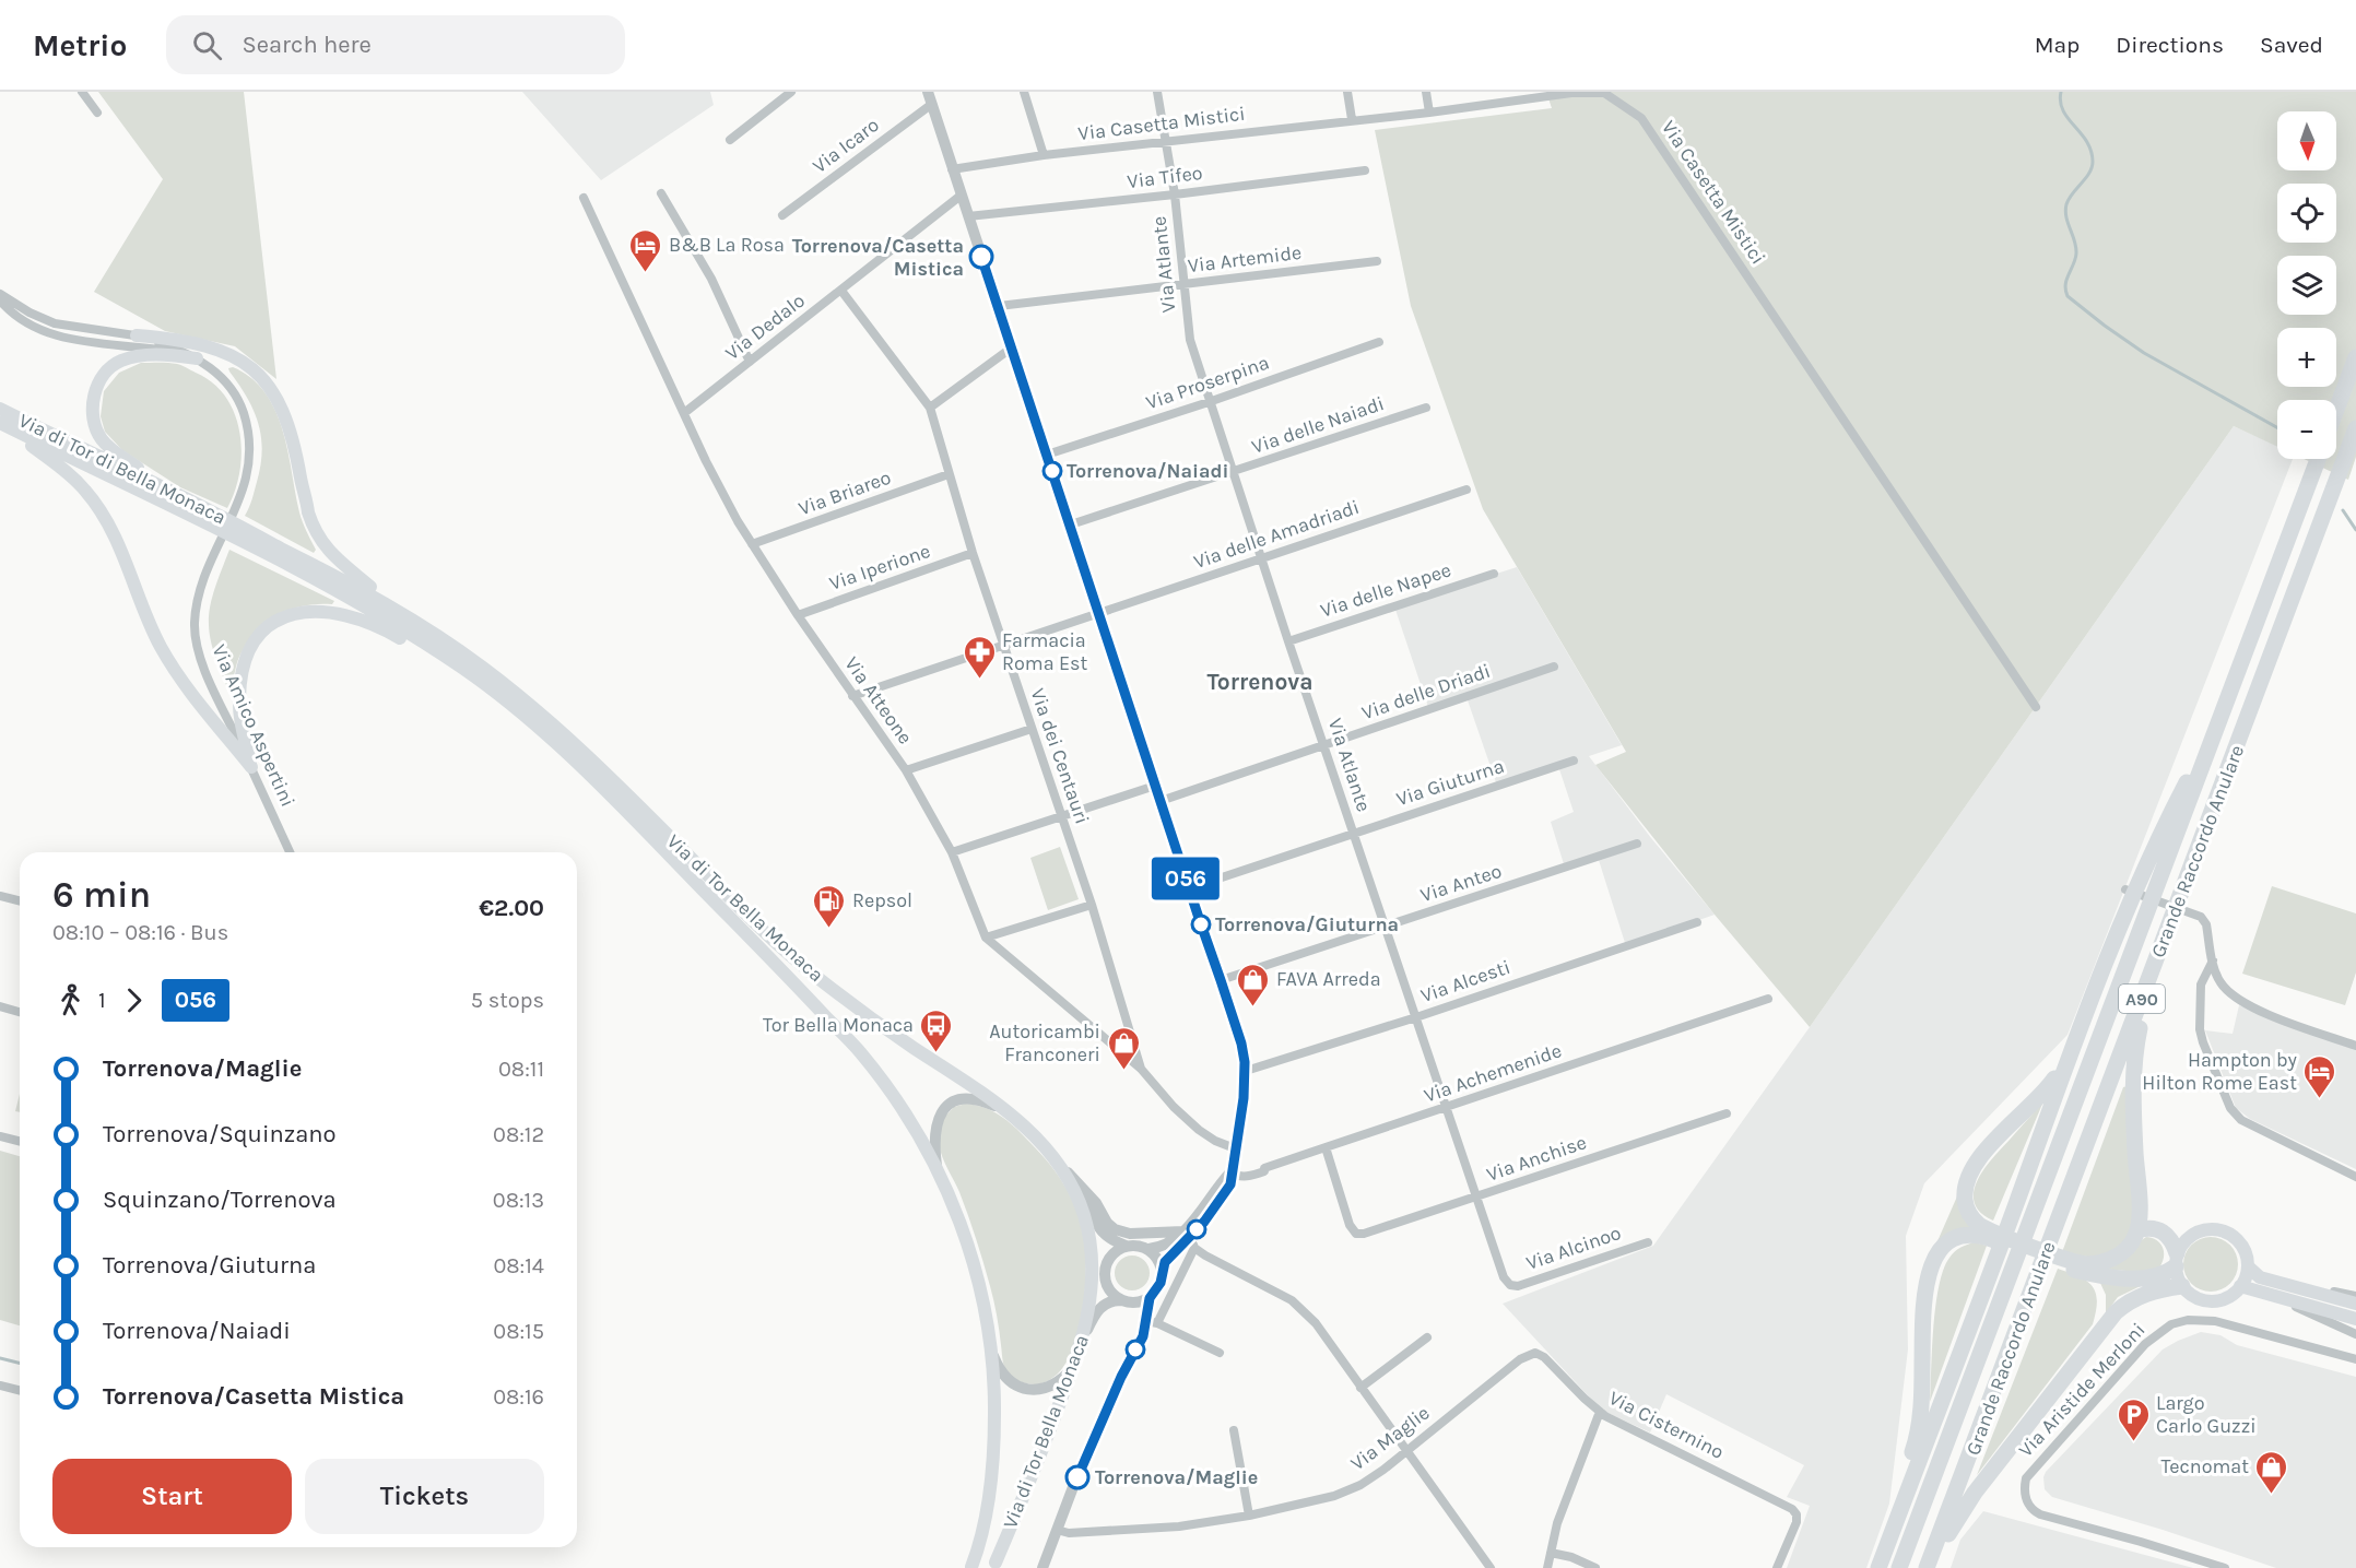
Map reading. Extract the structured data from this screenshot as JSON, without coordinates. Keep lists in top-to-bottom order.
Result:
{
  "streets": {
    "highway": ["Grande Raccordo Anulare", "A90"],
    "main road": ["Via di Tor di Bella Monaca", "Via di Tor Bella Monaca"],
    "street": [
      "Via Casetta Mistici",
      "Via Icaro",
      "Via Tifeo",
      "Via Artemide",
      "Via Atlante",
      "Via Dedalo",
      "Via Proserpina",
      "Via delle Naiadi",
      "Via Briareo",
      "Via delle Amadriadi",
      "Via Iperione",
      "Via delle Napee",
      "Via delle Driadi",
      "Via Atteone",
      "Via Amico Aspertini",
      "Via dei Centauri",
      "Via Giuturna",
      "Via Anteo",
      "Via Alcesti",
      "Via Achemenide",
      "Via Anchise",
      "Via Alcinoo",
      "Via Aristide Merloni",
      "Via Cisternino",
      "Via Maglie"
    ]
  },
  "crossings": [
    ["Via Casetta Mistici", "Via Atlante"],
    ["Via Tifeo", "Via Atlante"],
    ["Via Artemide", "Via Atlante"],
    ["Via Atlante", "Via Proserpina"],
    ["Via Atlante", "Via delle Naiadi"],
    ["Via Atlante", "Via delle Amadriadi"],
    ["Via Atlante", "Via delle Napee"],
    ["Via Atlante", "Via delle Driadi"],
    ["Via Atlante", "Via Giuturna"],
    ["Via Atlante", "Via Anteo"],
    ["Via Atlante", "Via Alcesti"],
    ["Via Atlante", "Via Achemenide"],
    ["Via Atlante", "Via Anchise"],
    ["Via Atlante", "Via Alcinoo"],
    ["Via Dedalo", "Via Atteone"],
    ["Via Dedalo", "Via dei Centauri"],
    ["Via di Tor di Bella Monaca", "Via di Tor Bella Monaca"],
    ["Via Briareo", "Via Atteone"],
    ["Via Briareo", "Via dei Centauri"],
    ["Via delle Amadriadi", "Via Atteone"],
    ["Via delle Amadriadi", "Via dei Centauri"],
    ["Via Iperione", "Via Atteone"],
    ["Via Iperione", "Via dei Centauri"],
    ["Via Atteone", "Via dei Centauri"],
    ["Via Achemenide", "Via Anchise"],
    ["Via Cisternino", "Via Maglie"]
  ],
  "districts": ["Torrenova"],
  "places": {
    "other": [
      "Torrenova/Casetta Mistica",
      "Torrenova/Naiadi",
      "Torrenova/Giuturna",
      "Torrenova/Maglie"
    ],
    "hotel": ["B&B La Rosa", "Hampton by Hilton Rome East"],
    "pharmacy": ["Farmacia Roma Est"],
    "fuel station": ["Repsol"],
    "shop": ["FAVA Arreda", "Autoricambi Franconeri", "Tecnomat"],
    "bus stop": ["Tor Bella Monaca"],
    "parking": ["Largo Carlo Guzzi"]
  },
  "lines": ["bus line 056"],
  "north": "bottom",
  "page": {
    "header": "Metrio",
    "search": "Search here",
    "nav": ["Map", "Directions", "Saved"],
    "on_map": "056",
    "map_buttons": ["+", "−"],
    "heading": ["6 min", "08:10 – 08:16 · Bus", "€2.00"],
    "legs": ["1", "056", "5 stops"],
    "list": [
      {
        "name": "Torrenova/Maglie",
        "value": "08:11"
      },
      {
        "name": "Torrenova/Squinzano",
        "value": "08:12"
      },
      {
        "name": "Squinzano/Torrenova",
        "value": "08:13"
      },
      {
        "name": "Torrenova/Giuturna",
        "value": "08:14"
      },
      {
        "name": "Torrenova/Naiadi",
        "value": "08:15"
      },
      {
        "name": "Torrenova/Casetta Mistica",
        "value": "08:16"
      }
    ],
    "buttons": ["Start", "Tickets"]
  }
}
